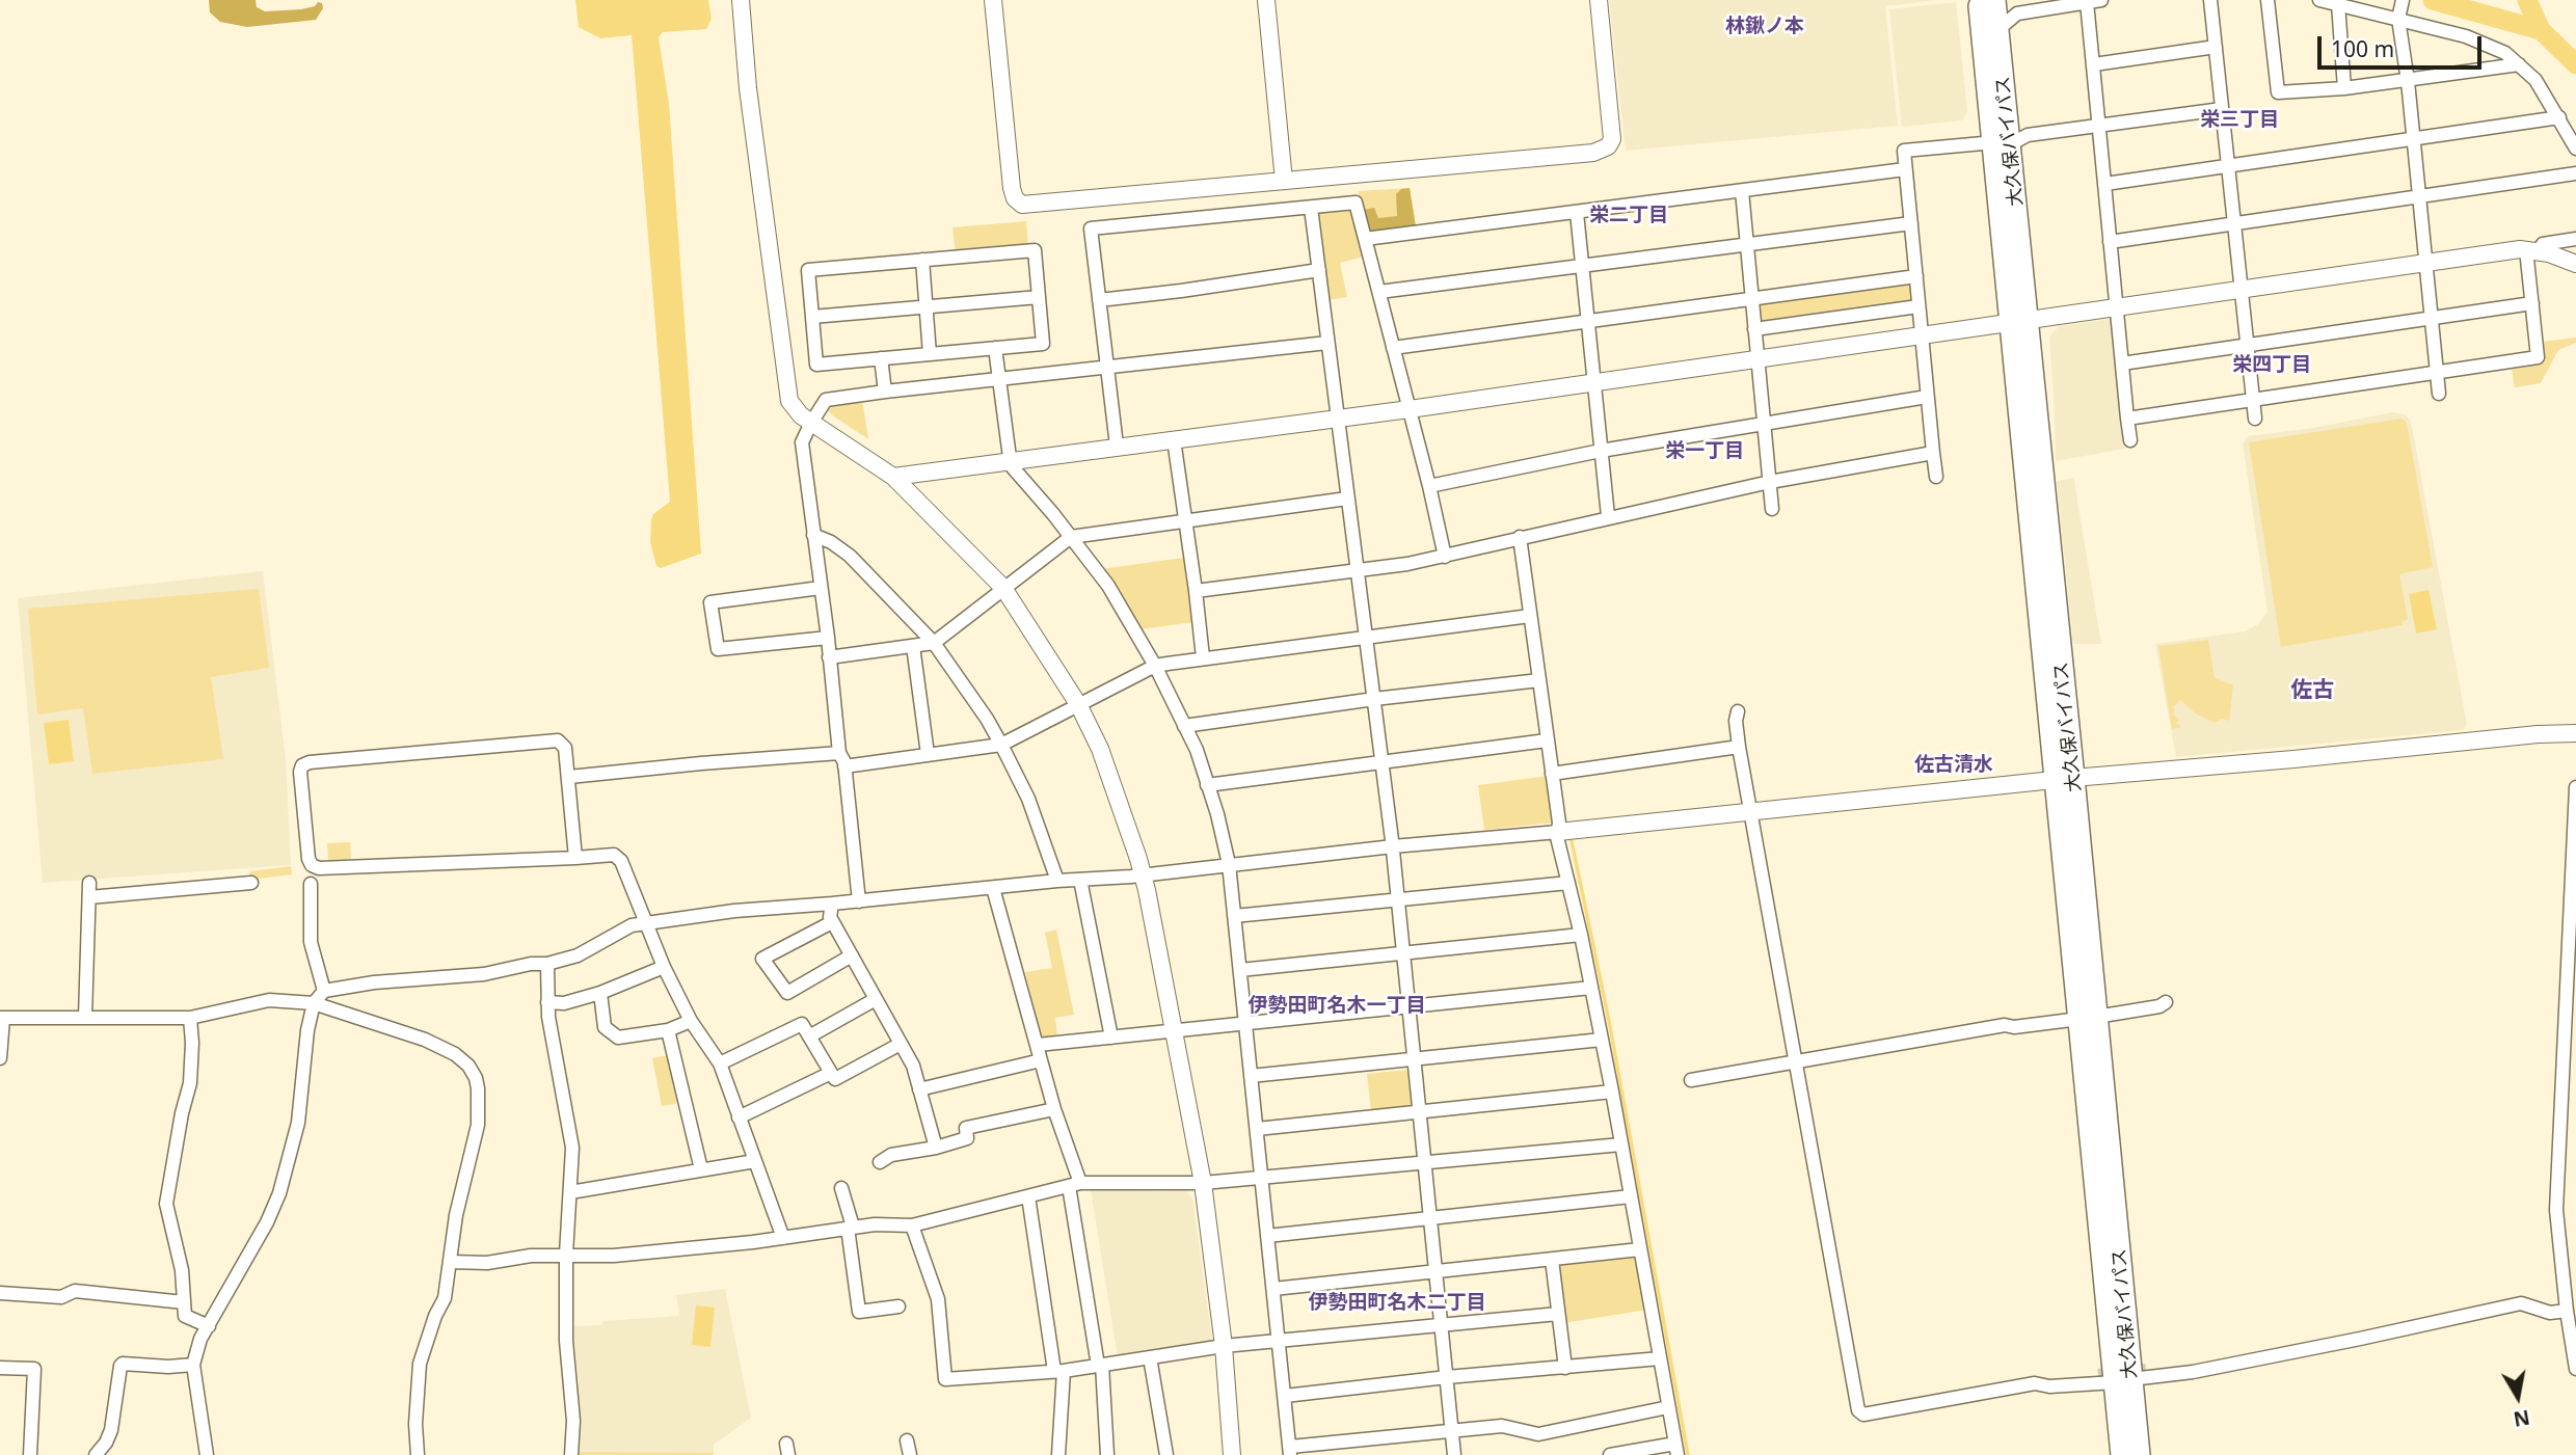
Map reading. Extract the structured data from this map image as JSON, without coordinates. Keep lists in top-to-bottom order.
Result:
{
  "streets": {
    "highway": ["大久保バイパス"]
  },
  "districts": [
    "林鍬ノ本",
    "栄三丁目",
    "栄二丁目",
    "栄四丁目",
    "栄一丁目",
    "佐古",
    "佐古清水",
    "伊勢田町名木一丁目",
    "伊勢田町名木二丁目"
  ],
  "scale_bar": "100 m",
  "north": "bottom"
}
